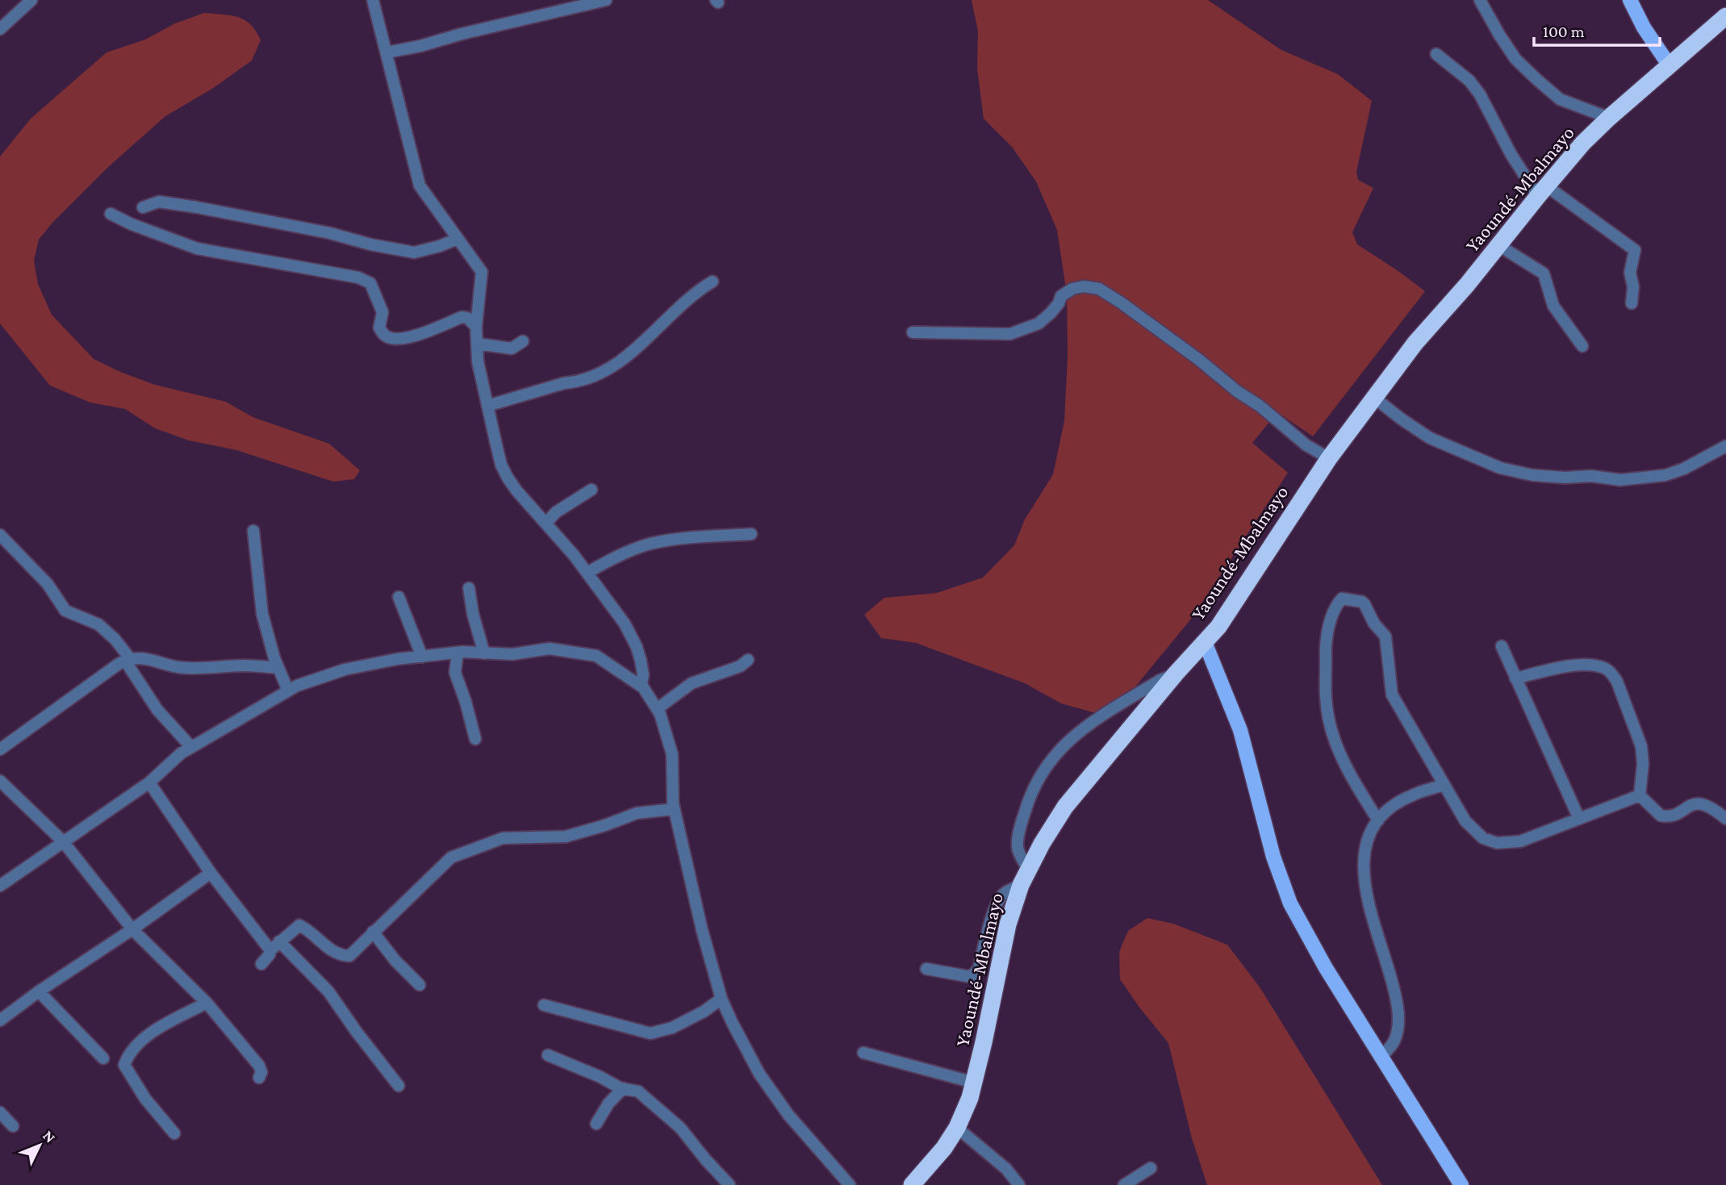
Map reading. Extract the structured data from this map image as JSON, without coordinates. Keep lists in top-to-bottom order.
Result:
{
  "streets": {
    "highway": ["Yaoundé-Mbalmayo"]
  },
  "scale_bar": "100 m",
  "north": "top right"
}
